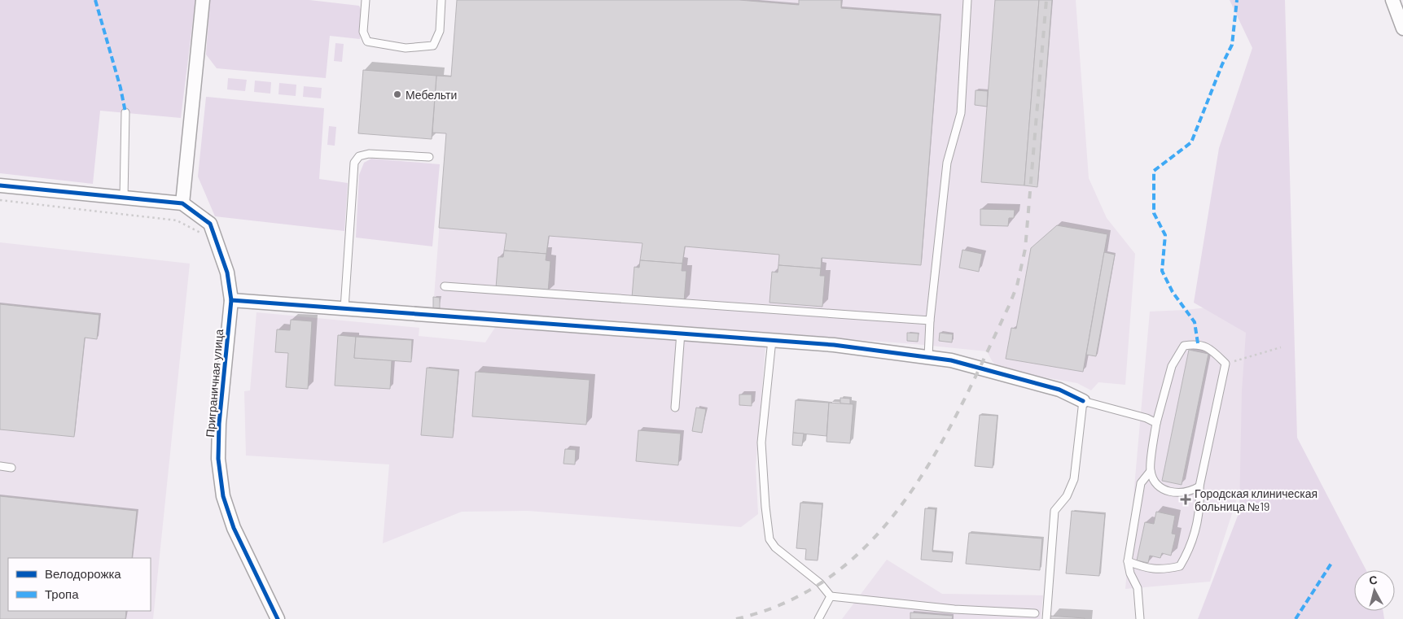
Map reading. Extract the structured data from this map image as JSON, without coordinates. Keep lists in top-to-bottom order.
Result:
{
  "streets": {
    "street": ["Приграничная улица"]
  },
  "places": {
    "other": ["Мебельти"],
    "health": ["Городская клиническая больница №19"]
  },
  "legend": ["Велодорожка", "Тропа"],
  "north": "top"
}
